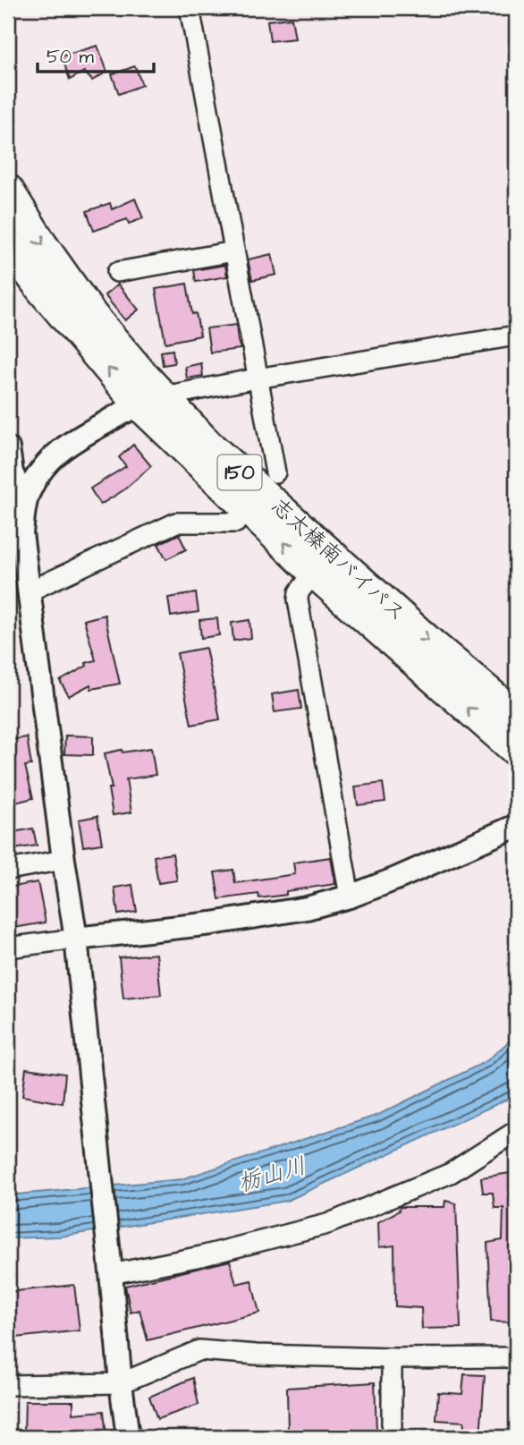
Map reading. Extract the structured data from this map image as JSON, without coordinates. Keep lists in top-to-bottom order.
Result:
{
  "streets": {
    "highway": ["150", "志太榛南バイパス"]
  },
  "water": ["栃山川"],
  "scale_bar": "50 m"
}
